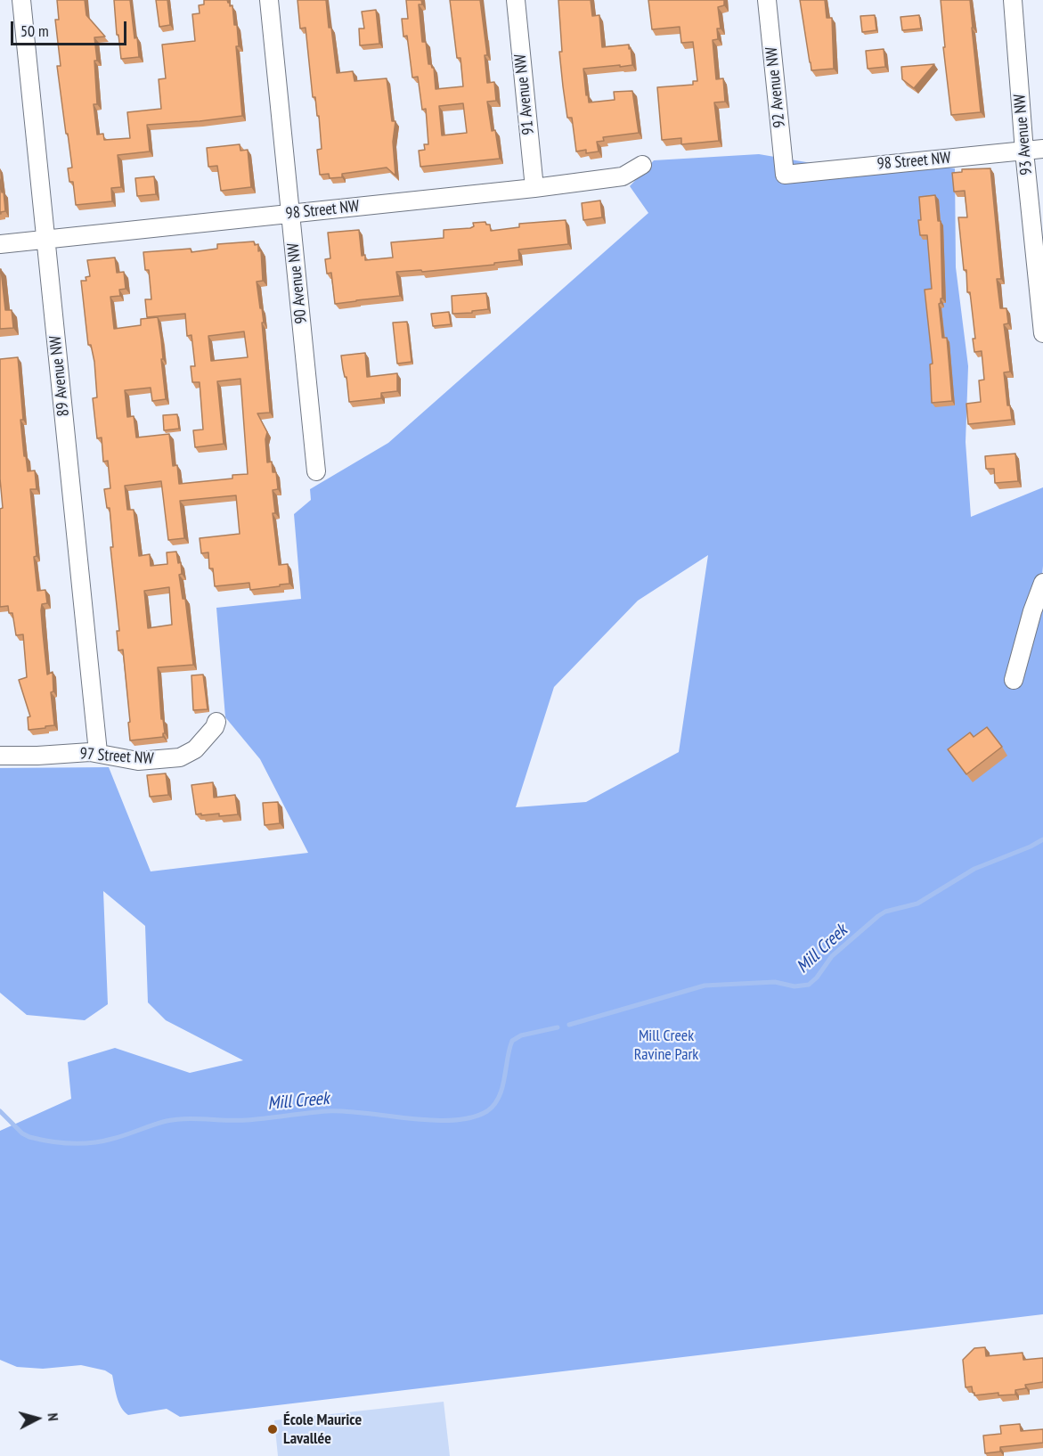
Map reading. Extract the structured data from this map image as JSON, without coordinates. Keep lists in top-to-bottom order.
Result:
{
  "streets": {
    "street": [
      "92 Avenue NW",
      "91 Avenue NW",
      "93 Avenue NW",
      "98 Street NW",
      "90 Avenue NW",
      "89 Avenue NW",
      "97 Street NW"
    ]
  },
  "crossings": [
    ["92 Avenue NW", "98 Street NW"],
    ["91 Avenue NW", "98 Street NW"],
    ["93 Avenue NW", "98 Street NW"],
    ["98 Street NW", "90 Avenue NW"],
    ["98 Street NW", "89 Avenue NW"],
    ["89 Avenue NW", "97 Street NW"]
  ],
  "water": ["Mill Creek"],
  "parks": ["Mill Creek Ravine Park"],
  "places": ["École Maurice Lavallée"],
  "scale_bar": "50 m",
  "north": "right"
}
